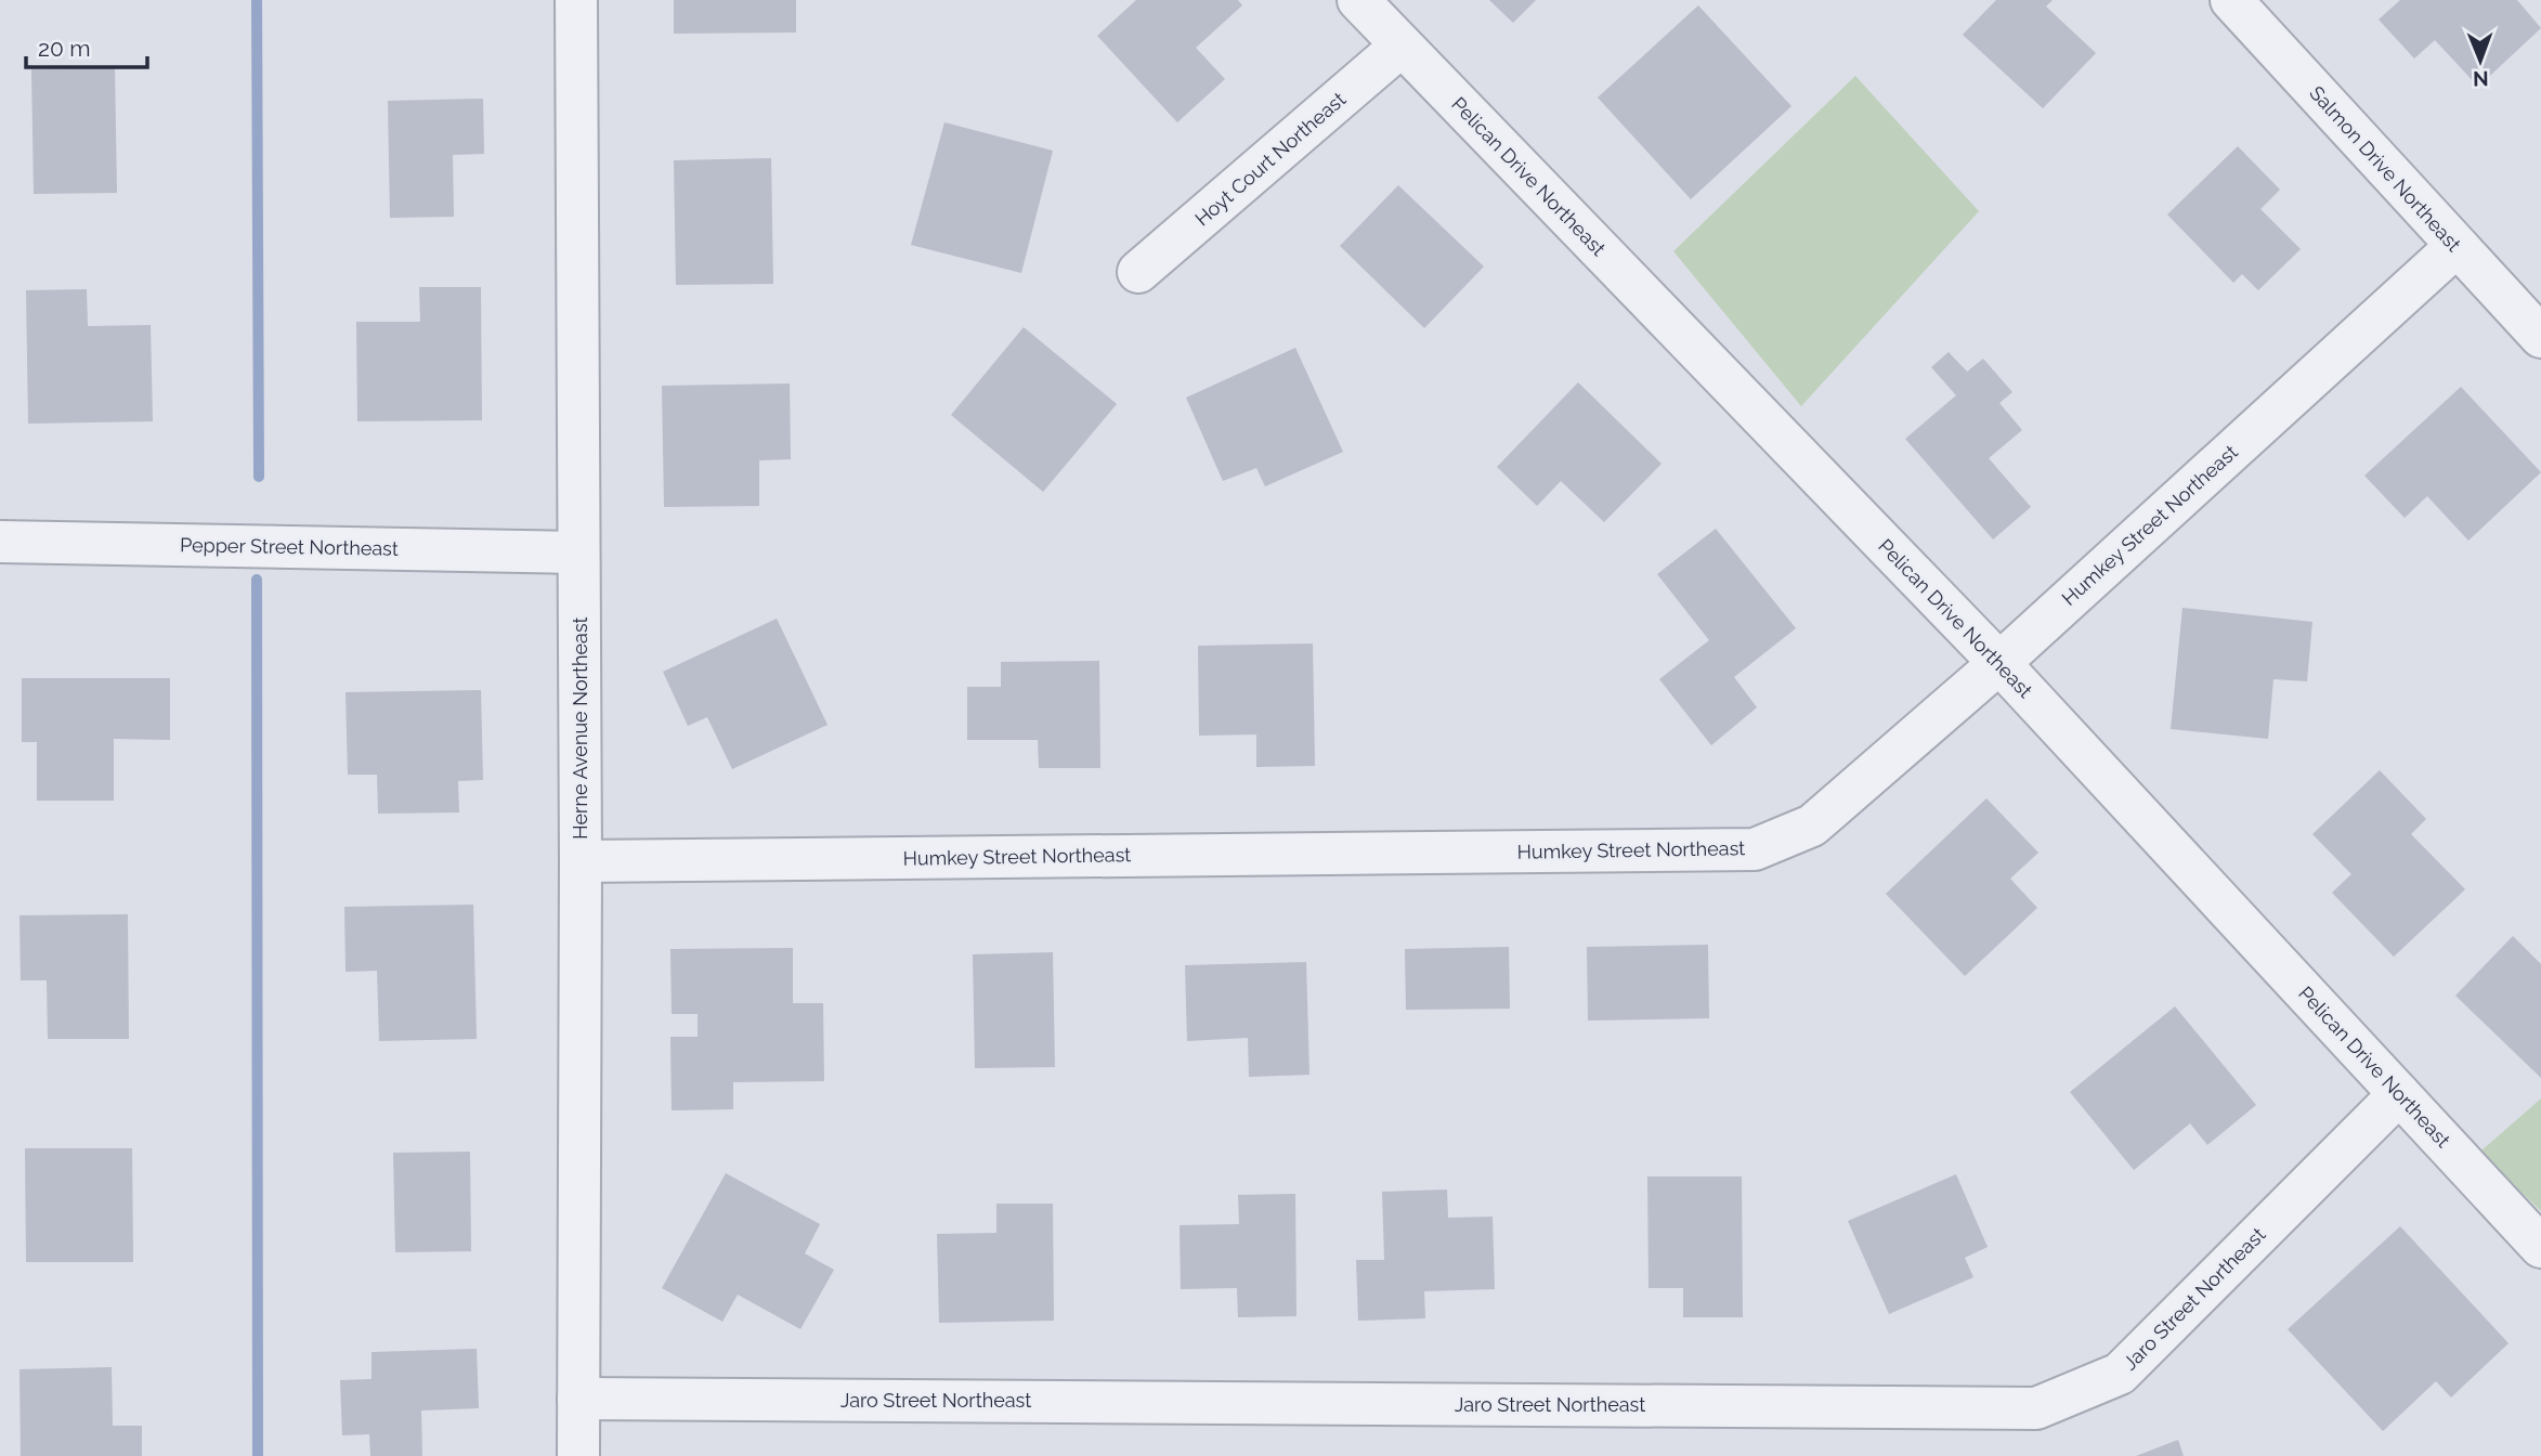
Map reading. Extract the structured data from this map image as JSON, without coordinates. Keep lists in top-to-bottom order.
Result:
{
  "streets": {
    "street": [
      "Hoyt Court Northeast",
      "Salmon Drive Northeast",
      "Pelican Drive Northeast",
      "Humkey Street Northeast",
      "Pepper Street Northeast",
      "Herne Avenue Northeast",
      "Jaro Street Northeast"
    ]
  },
  "crossings": [
    ["Hoyt Court Northeast", "Pelican Drive Northeast"],
    ["Salmon Drive Northeast", "Humkey Street Northeast"],
    ["Pelican Drive Northeast", "Humkey Street Northeast"],
    ["Pelican Drive Northeast", "Jaro Street Northeast"],
    ["Humkey Street Northeast", "Herne Avenue Northeast"],
    ["Pepper Street Northeast", "Herne Avenue Northeast"],
    ["Herne Avenue Northeast", "Jaro Street Northeast"]
  ],
  "scale_bar": "20 m",
  "north": "bottom"
}
